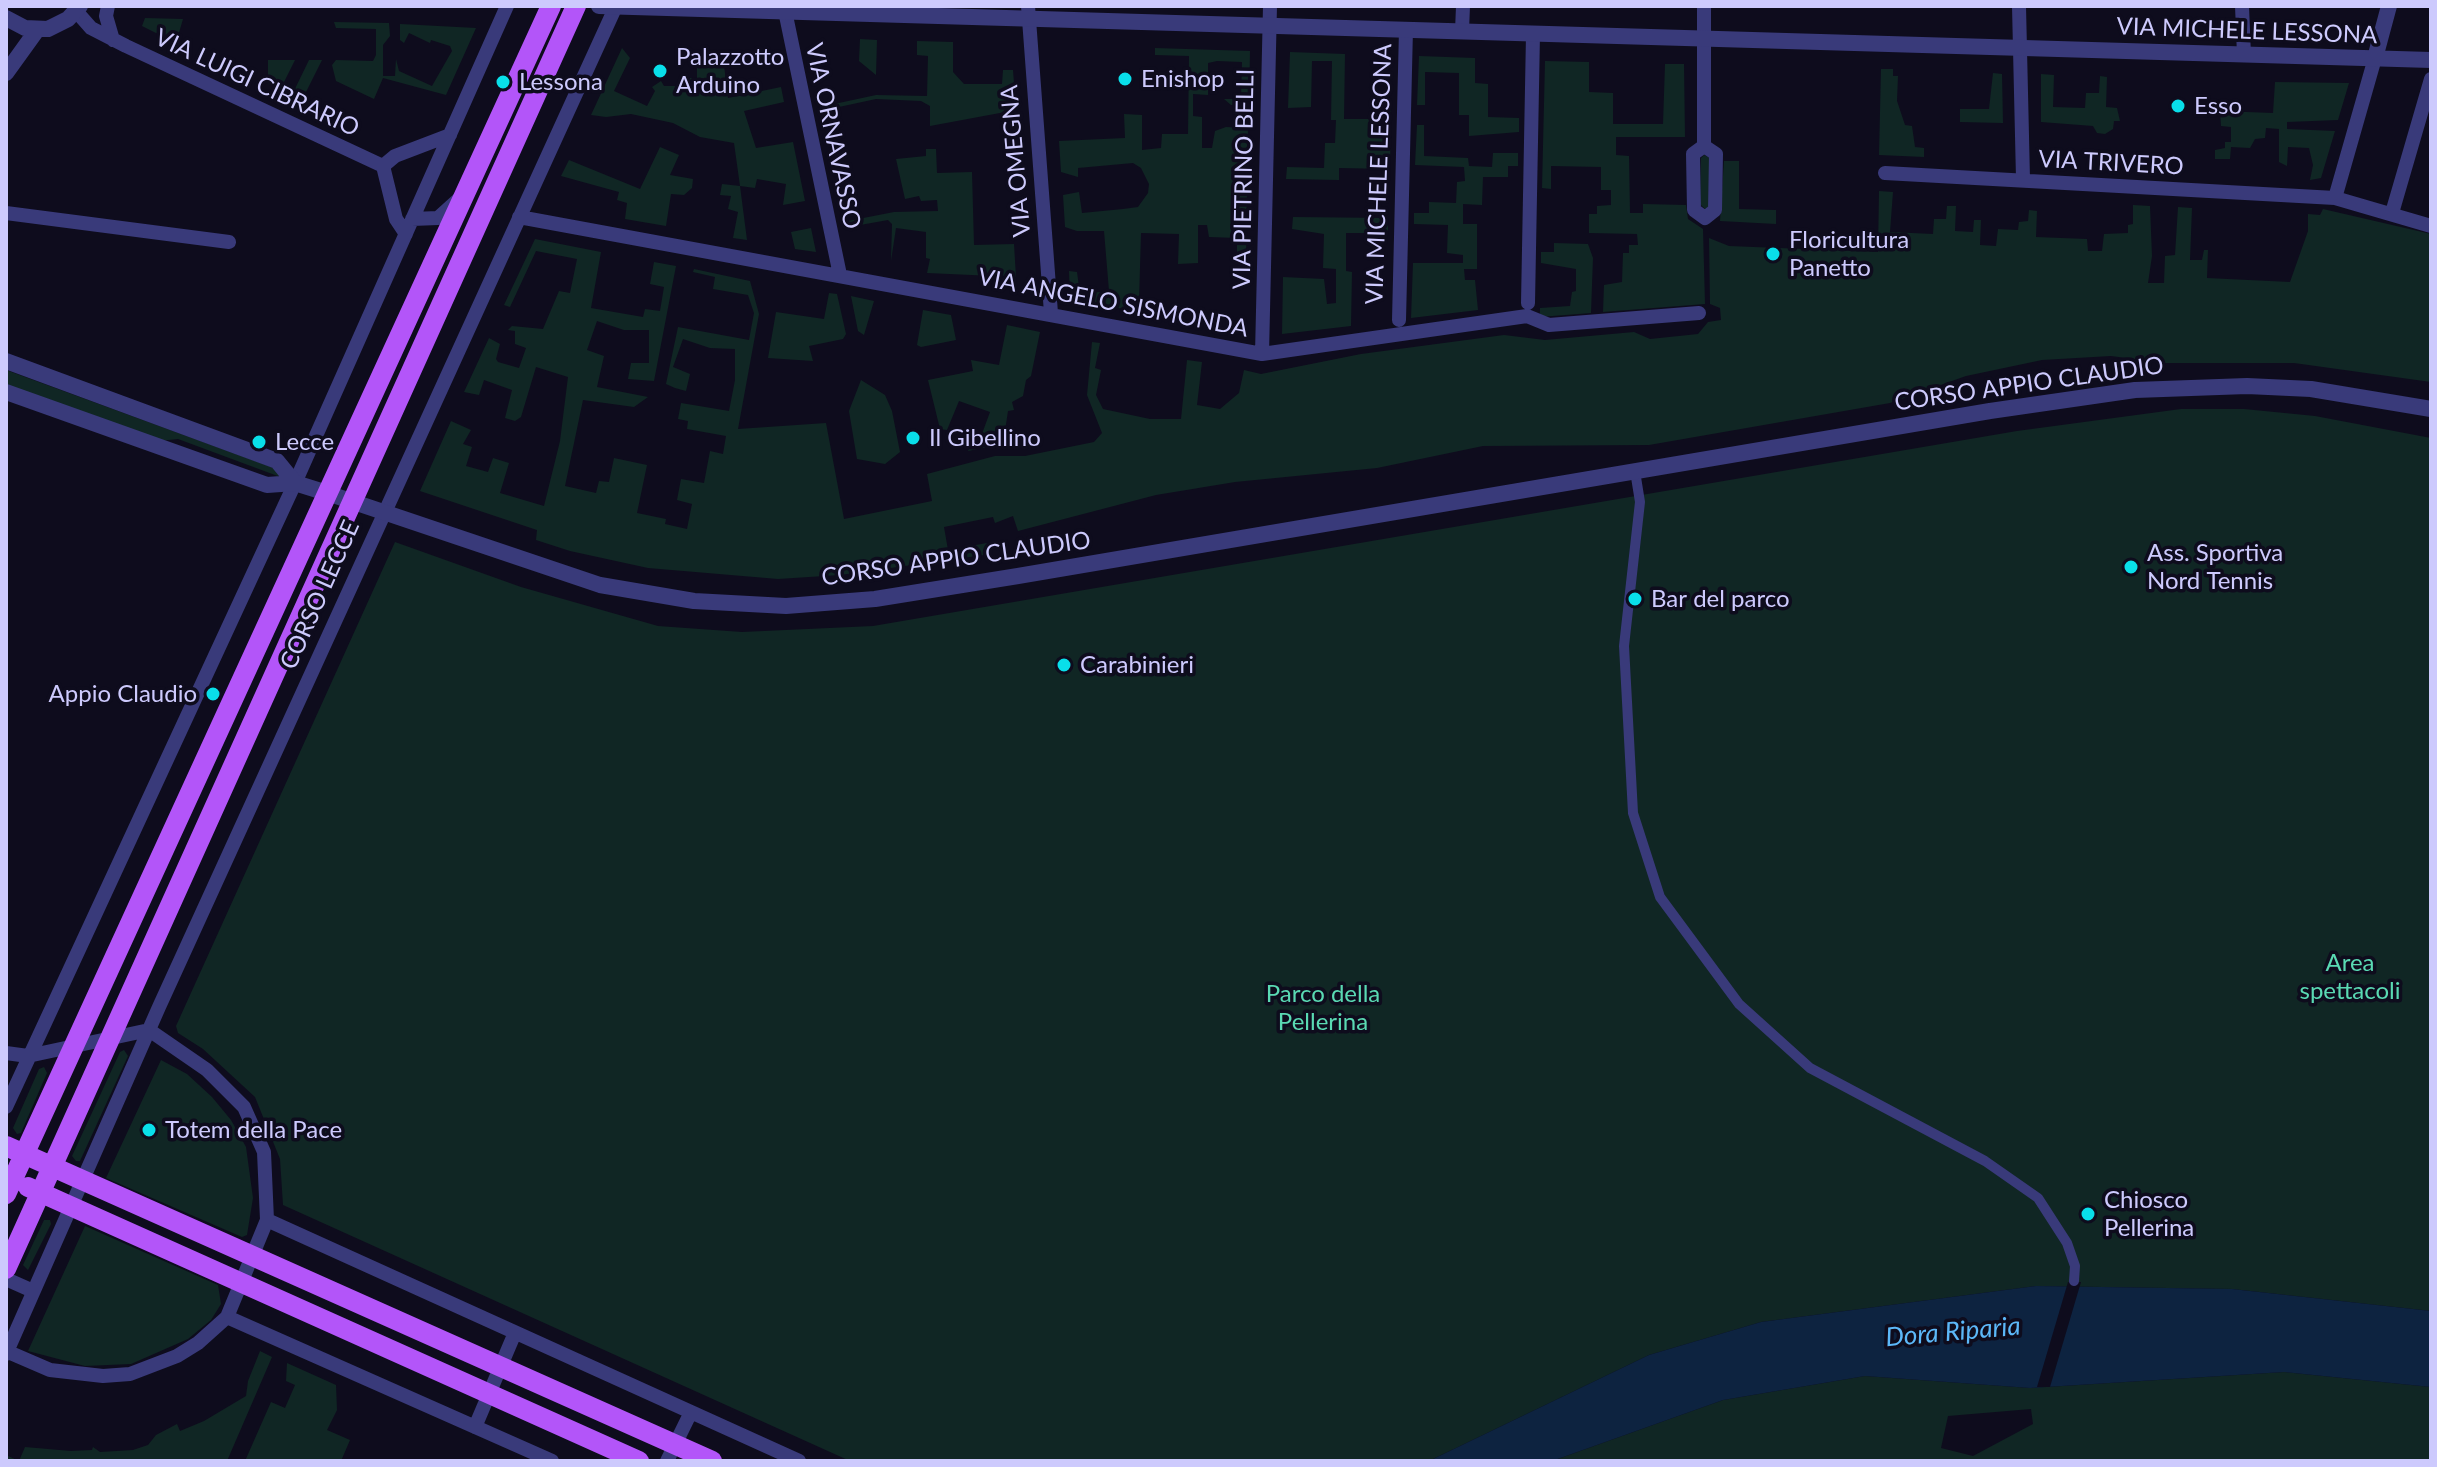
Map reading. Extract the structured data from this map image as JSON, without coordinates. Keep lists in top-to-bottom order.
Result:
{
  "streets": {
    "main road": ["CORSO LECCE"],
    "street": [
      "VIA MICHELE LESSONA",
      "VIA LUIGI CIBRARIO",
      "VIA ORNAVASSO",
      "VIA OMEGNA",
      "VIA TRIVERO",
      "VIA PIETRINO BELLI",
      "VIA ANGELO SISMONDA",
      "CORSO APPIO CLAUDIO"
    ]
  },
  "crossings": [
    ["VIA MICHELE LESSONA", "VIA ORNAVASSO"],
    ["VIA MICHELE LESSONA", "VIA OMEGNA"],
    ["VIA MICHELE LESSONA", "VIA PIETRINO BELLI"],
    ["VIA MICHELE LESSONA", "CORSO LECCE"],
    ["VIA ORNAVASSO", "VIA ANGELO SISMONDA"],
    ["VIA OMEGNA", "VIA ANGELO SISMONDA"],
    ["VIA PIETRINO BELLI", "VIA ANGELO SISMONDA"],
    ["VIA ANGELO SISMONDA", "CORSO LECCE"],
    ["CORSO APPIO CLAUDIO", "CORSO LECCE"]
  ],
  "water": ["Dora Riparia"],
  "parks": ["Area spettacoli", "Parco della Pellerina"],
  "places": [
    "Palazzotto Arduino",
    "Enishop",
    "Lessona",
    "Esso",
    "Floricultura Panetto",
    "Il Gibellino",
    "Lecce",
    "Ass. Sportiva Nord Tennis",
    "Bar del parco",
    "Carabinieri",
    "Appio Claudio",
    "Totem della Pace",
    "Chiosco Pellerina"
  ]
}
